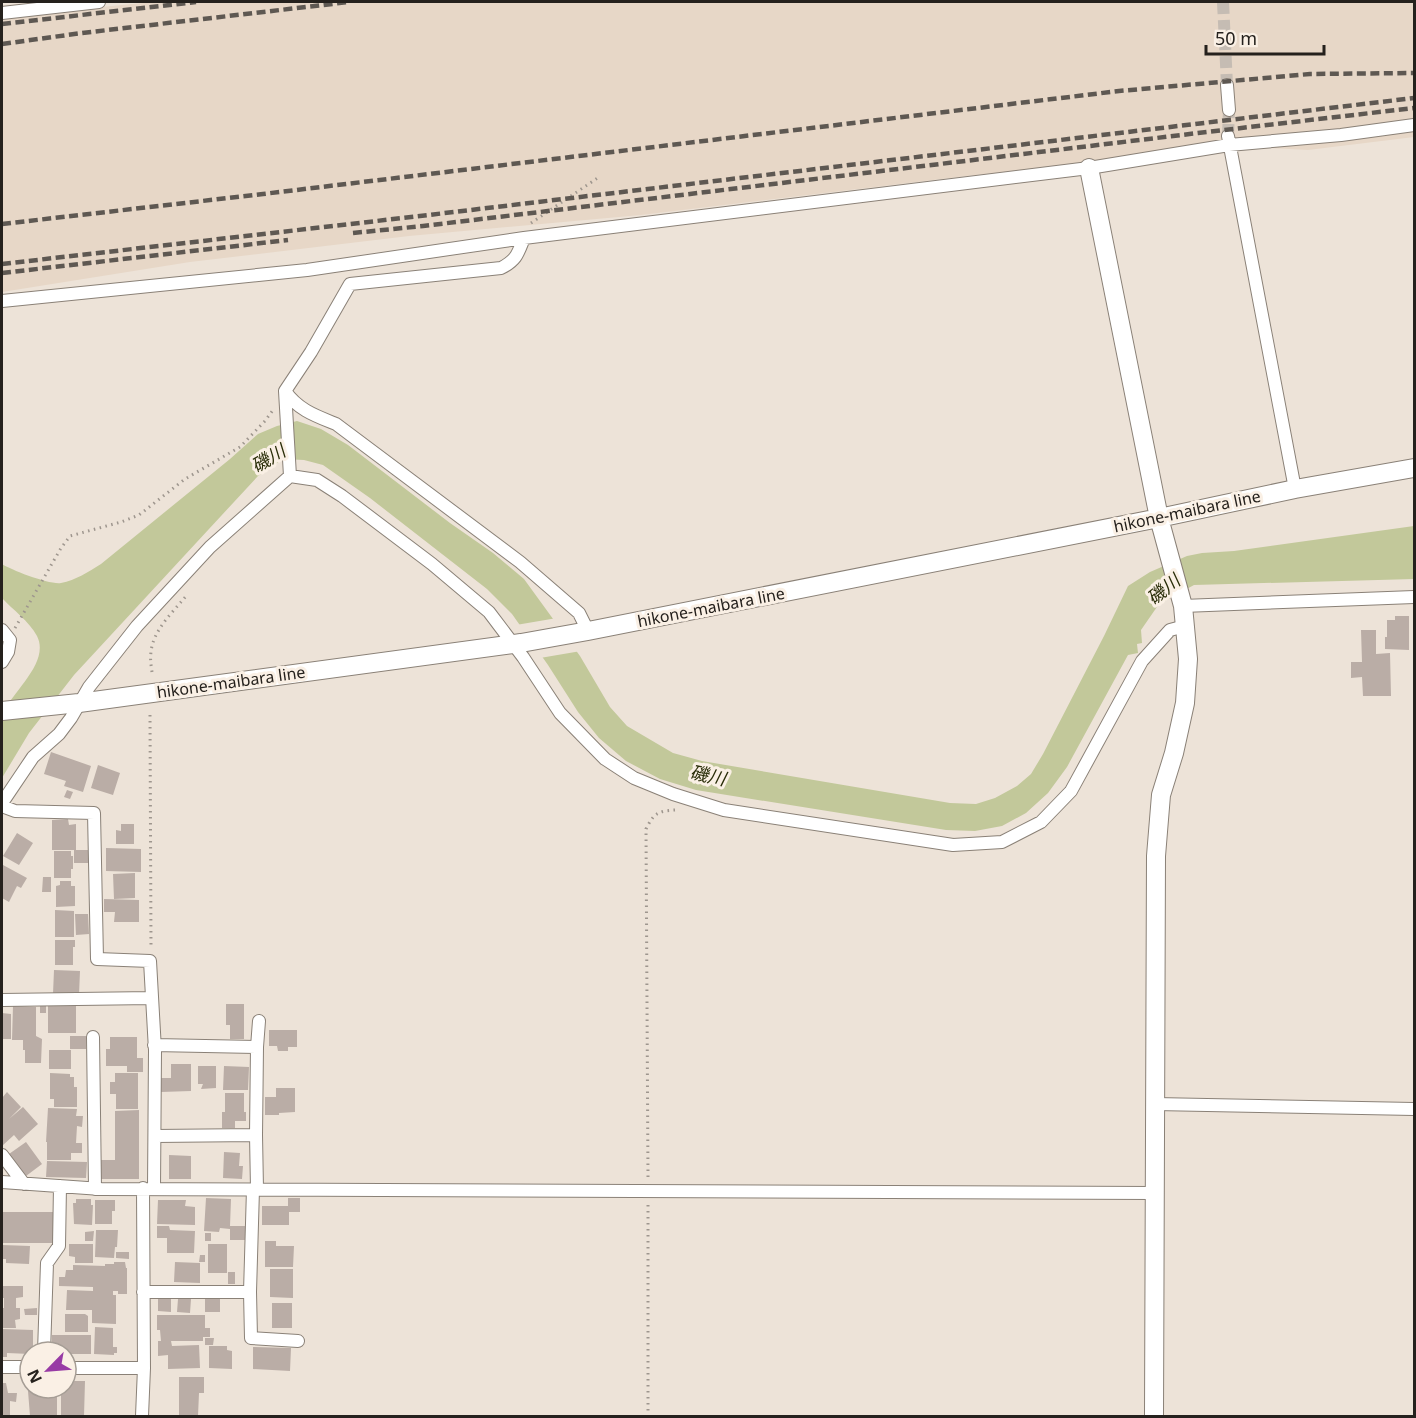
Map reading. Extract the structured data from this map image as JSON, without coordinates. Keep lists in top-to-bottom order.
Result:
{
  "streets": {
    "main road": ["hikone-maibara line"]
  },
  "water": ["磯川"],
  "scale_bar": "50 m",
  "north": "bottom left"
}
